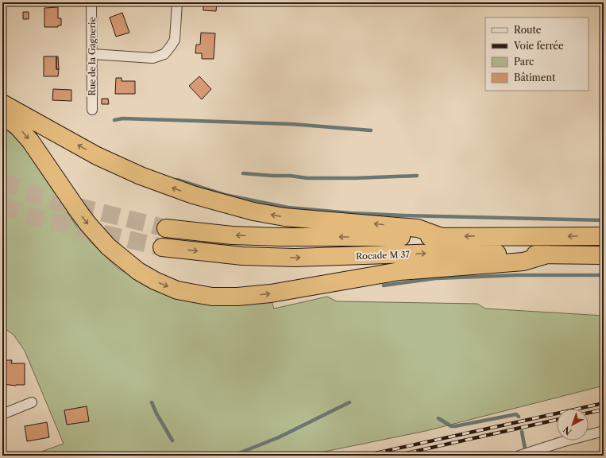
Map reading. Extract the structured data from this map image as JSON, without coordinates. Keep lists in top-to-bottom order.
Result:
{
  "streets": {
    "highway": ["Rocade M 37"],
    "street": ["Rue de la Gagnerie"]
  },
  "legend": [
    "Route",
    "Voie ferrée",
    "Parc",
    "Bâtiment"
  ],
  "north": "bottom left"
}
